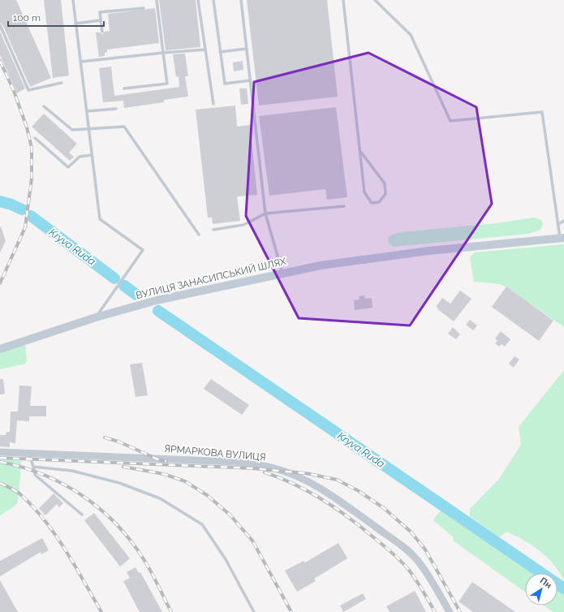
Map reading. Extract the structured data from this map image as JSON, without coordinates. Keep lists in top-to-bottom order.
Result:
{
  "streets": {
    "main road": ["ВУЛИЦЯ ЗАНАСИПСЬКИЙ ШЛЯХ"],
    "street": ["ЯРМАРКОВА ВУЛИЦЯ"]
  },
  "water": ["Kryva Ruda"],
  "scale_bar": "100 m",
  "north": "top right"
}
